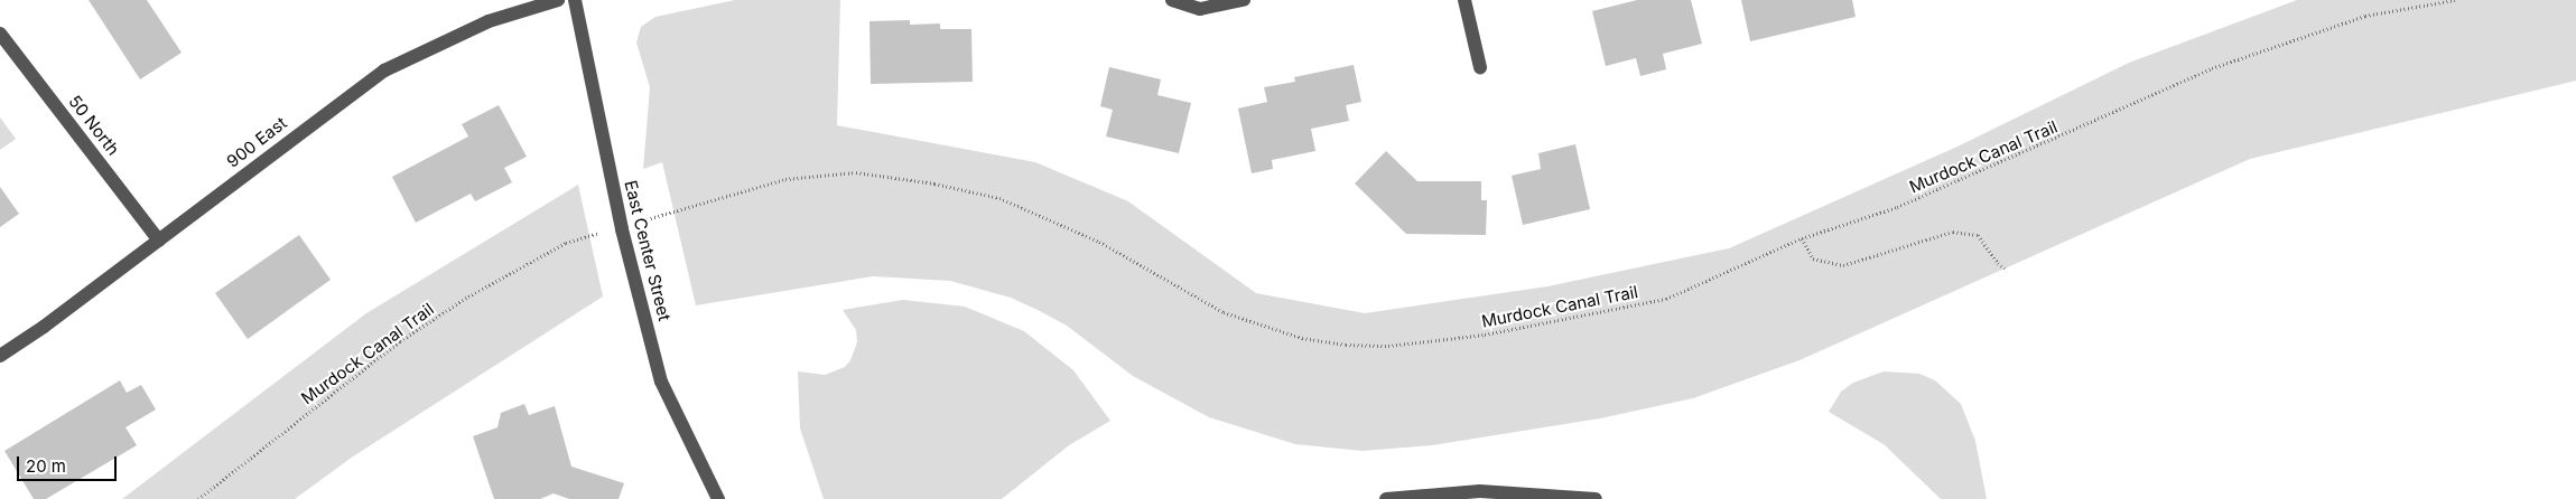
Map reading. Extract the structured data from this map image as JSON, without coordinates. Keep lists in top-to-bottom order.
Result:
{
  "streets": {
    "street": ["50 North", "900 East", "East Center Street"],
    "path": ["Murdock Canal Trail"]
  },
  "crossings": [
    ["50 North", "900 East"]
  ],
  "scale_bar": "20 m"
}
